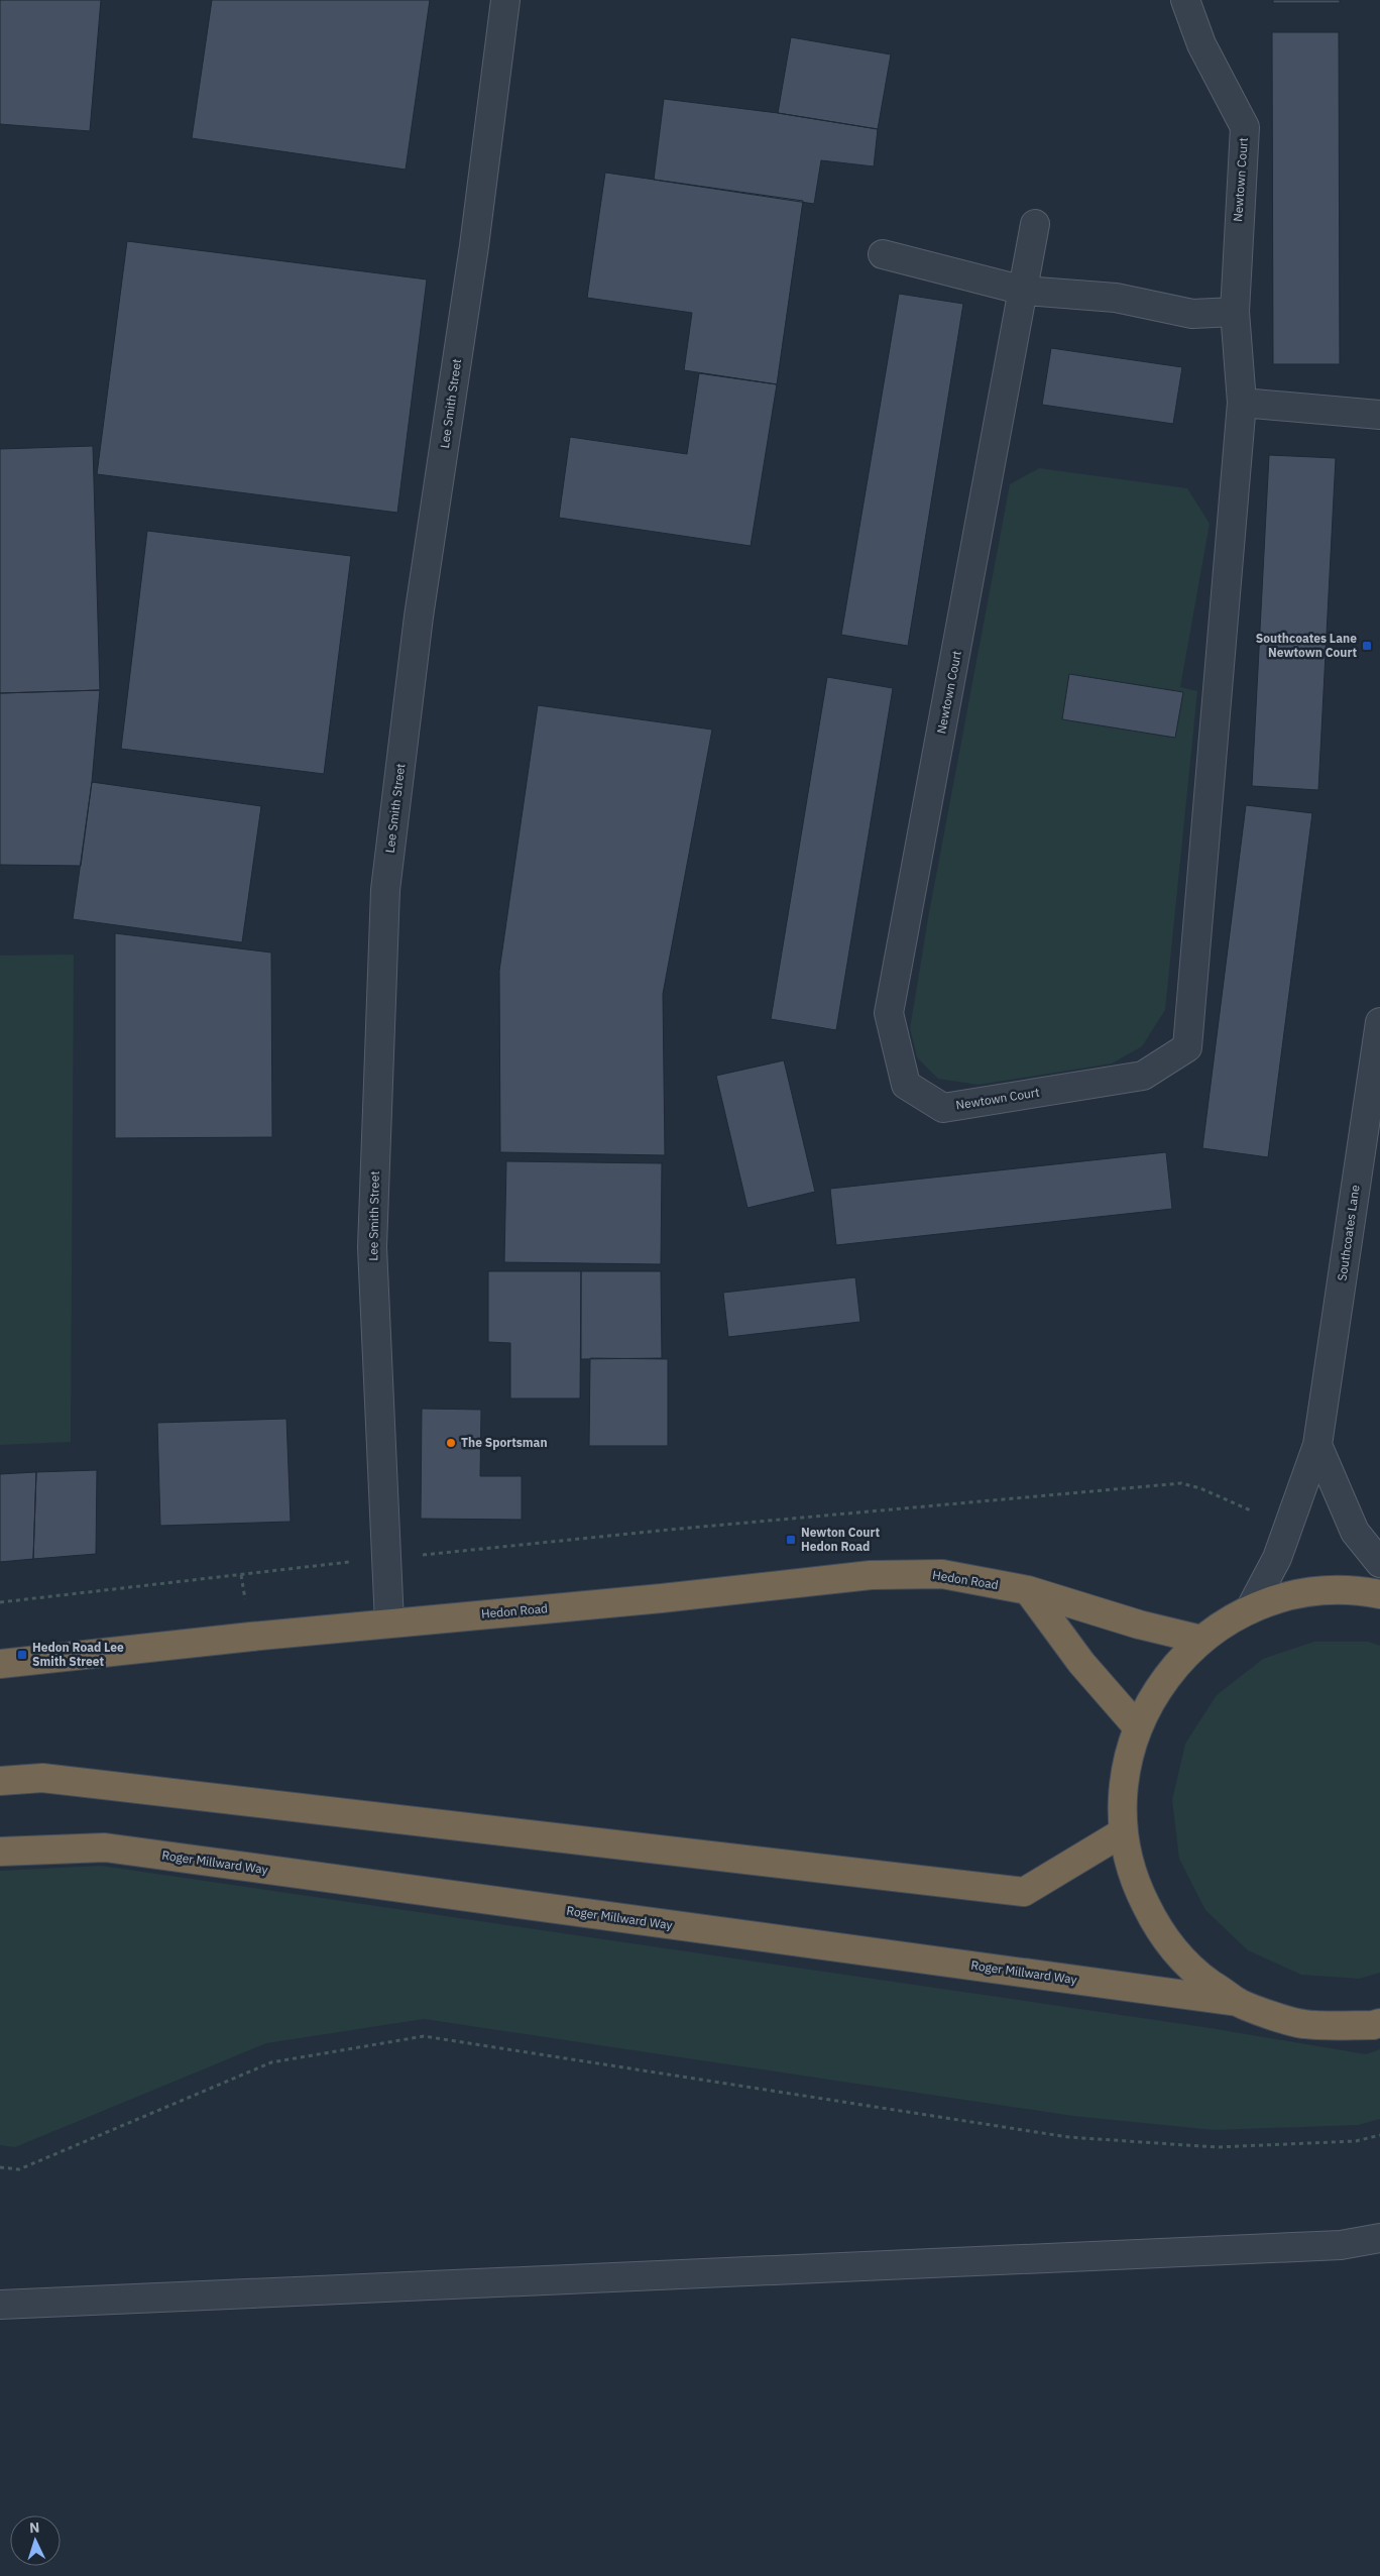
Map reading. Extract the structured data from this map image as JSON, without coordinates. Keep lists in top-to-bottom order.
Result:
{
  "streets": {
    "highway": ["Hedon Road", "Roger Millward Way"],
    "street": ["Newtown Court", "Lee Smith Street", "Southcoates Lane"]
  },
  "crossings": [
    ["Lee Smith Street", "Hedon Road"]
  ],
  "places": {
    "transit": ["Southcoates Lane Newtown Court", "Newton Court Hedon Road", "Hedon Road Lee Smith Street"],
    "other": ["The Sportsman"]
  },
  "north": "top"
}
